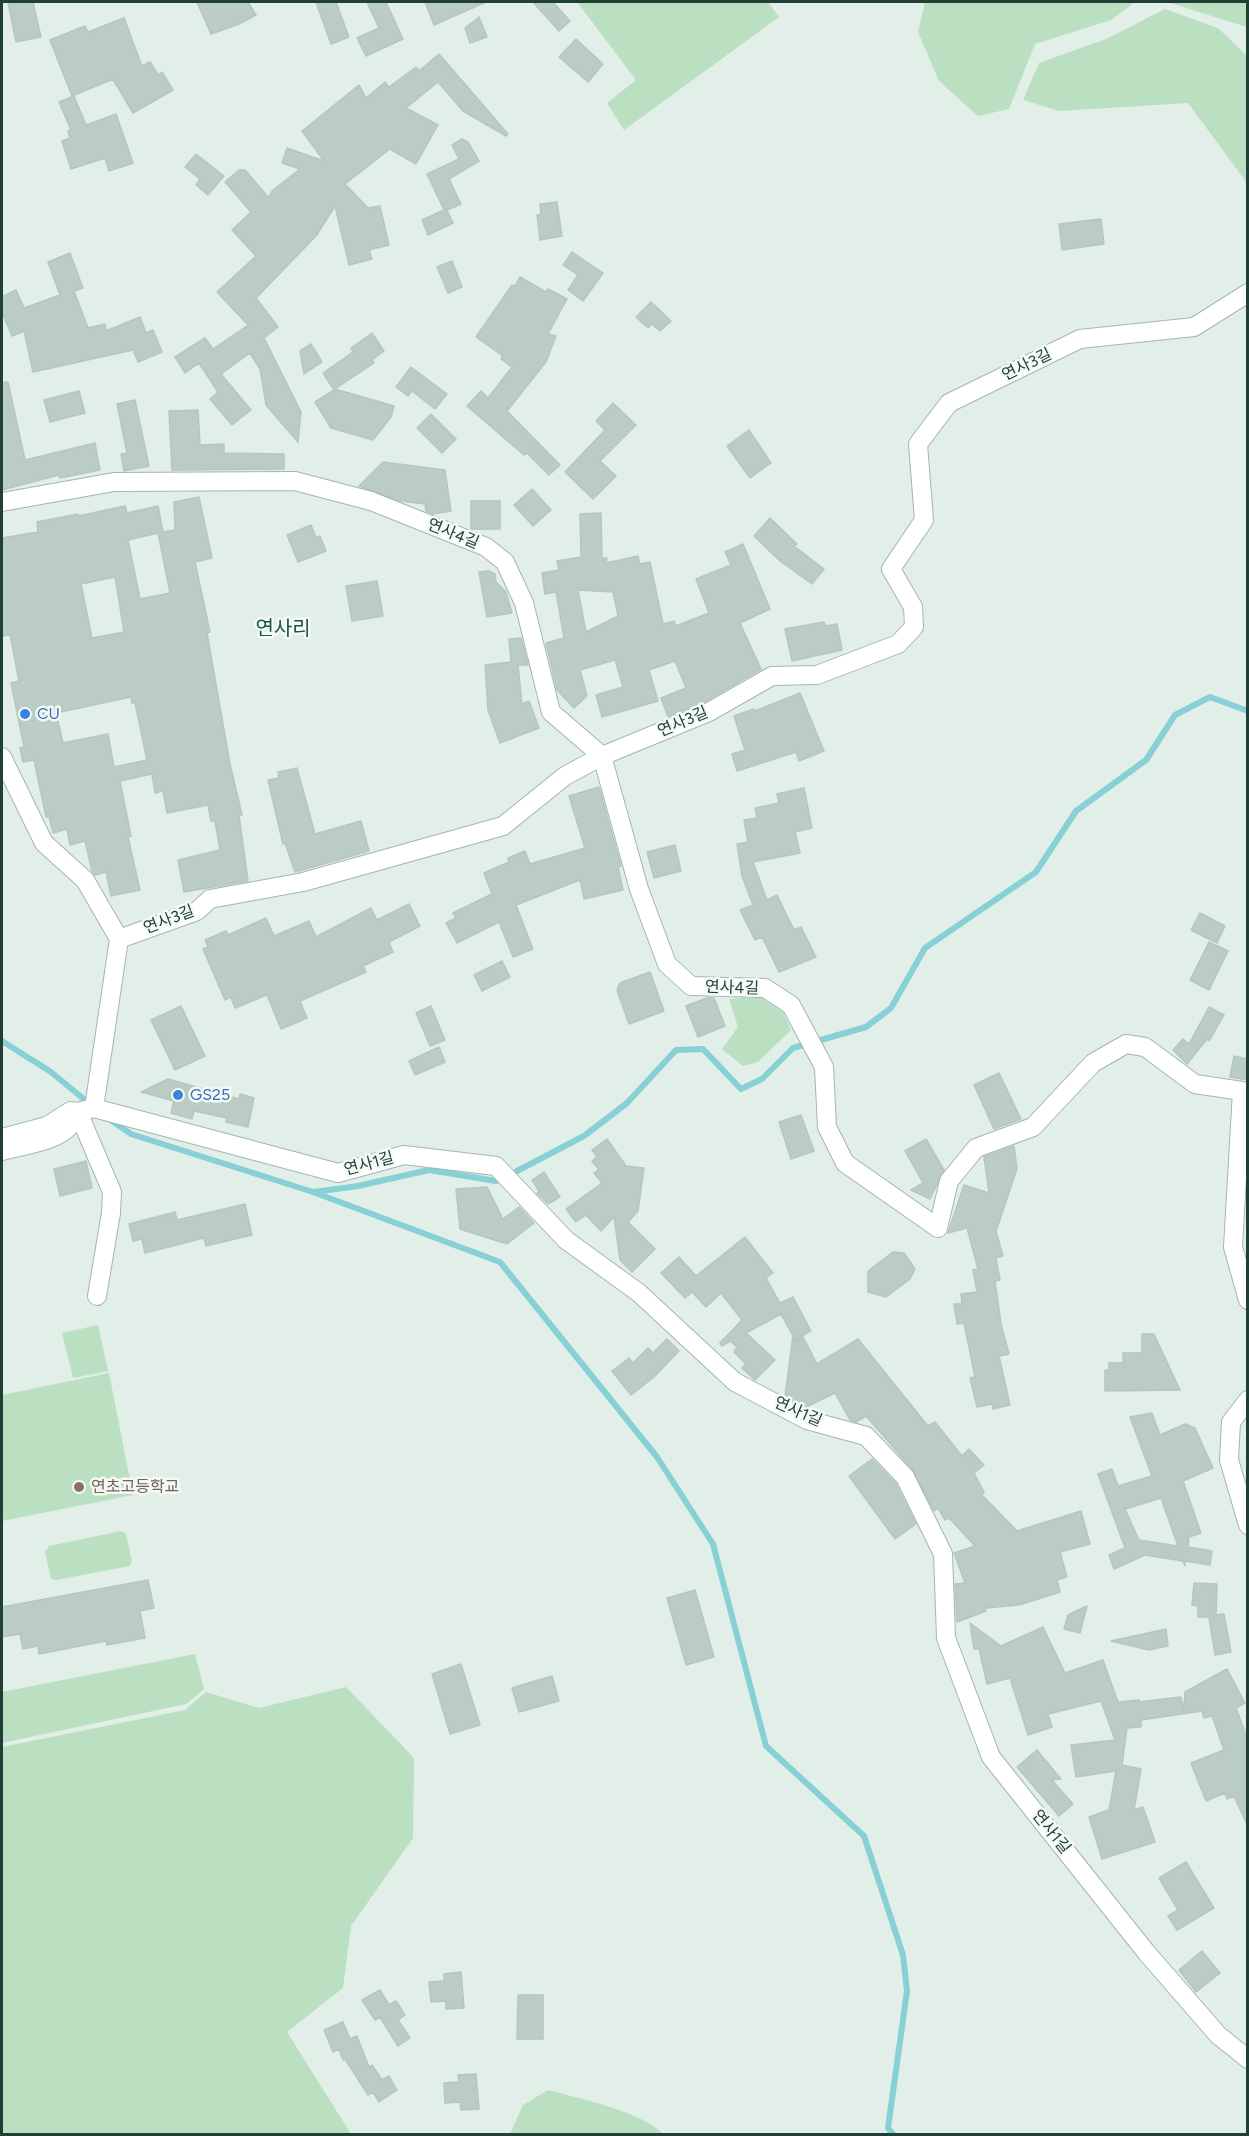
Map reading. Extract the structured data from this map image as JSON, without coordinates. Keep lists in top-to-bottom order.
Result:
{
  "streets": {
    "street": ["연사3길", "연사4길", "연사1길"]
  },
  "crossings": [
    ["연사3길", "연사4길"]
  ],
  "districts": ["연사리"],
  "places": ["CU", "GS25", "연초고등학교"]
}
